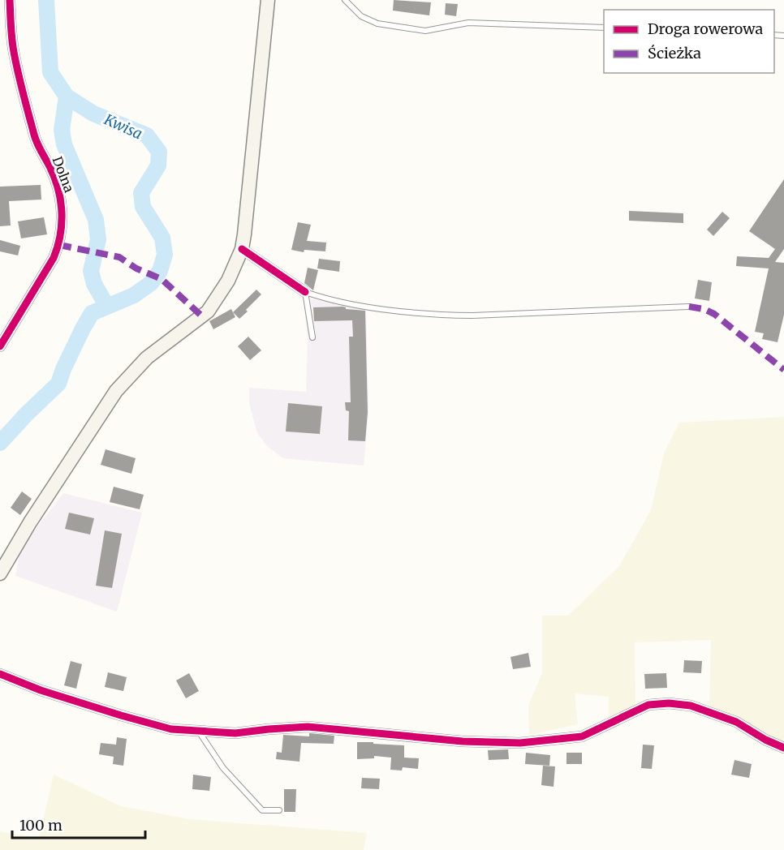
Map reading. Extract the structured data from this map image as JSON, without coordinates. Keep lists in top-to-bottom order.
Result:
{
  "streets": {
    "street": ["Dolna"]
  },
  "water": ["Kwisa"],
  "legend": ["Droga rowerowa", "Ścieżka"],
  "scale_bar": "100 m"
}
